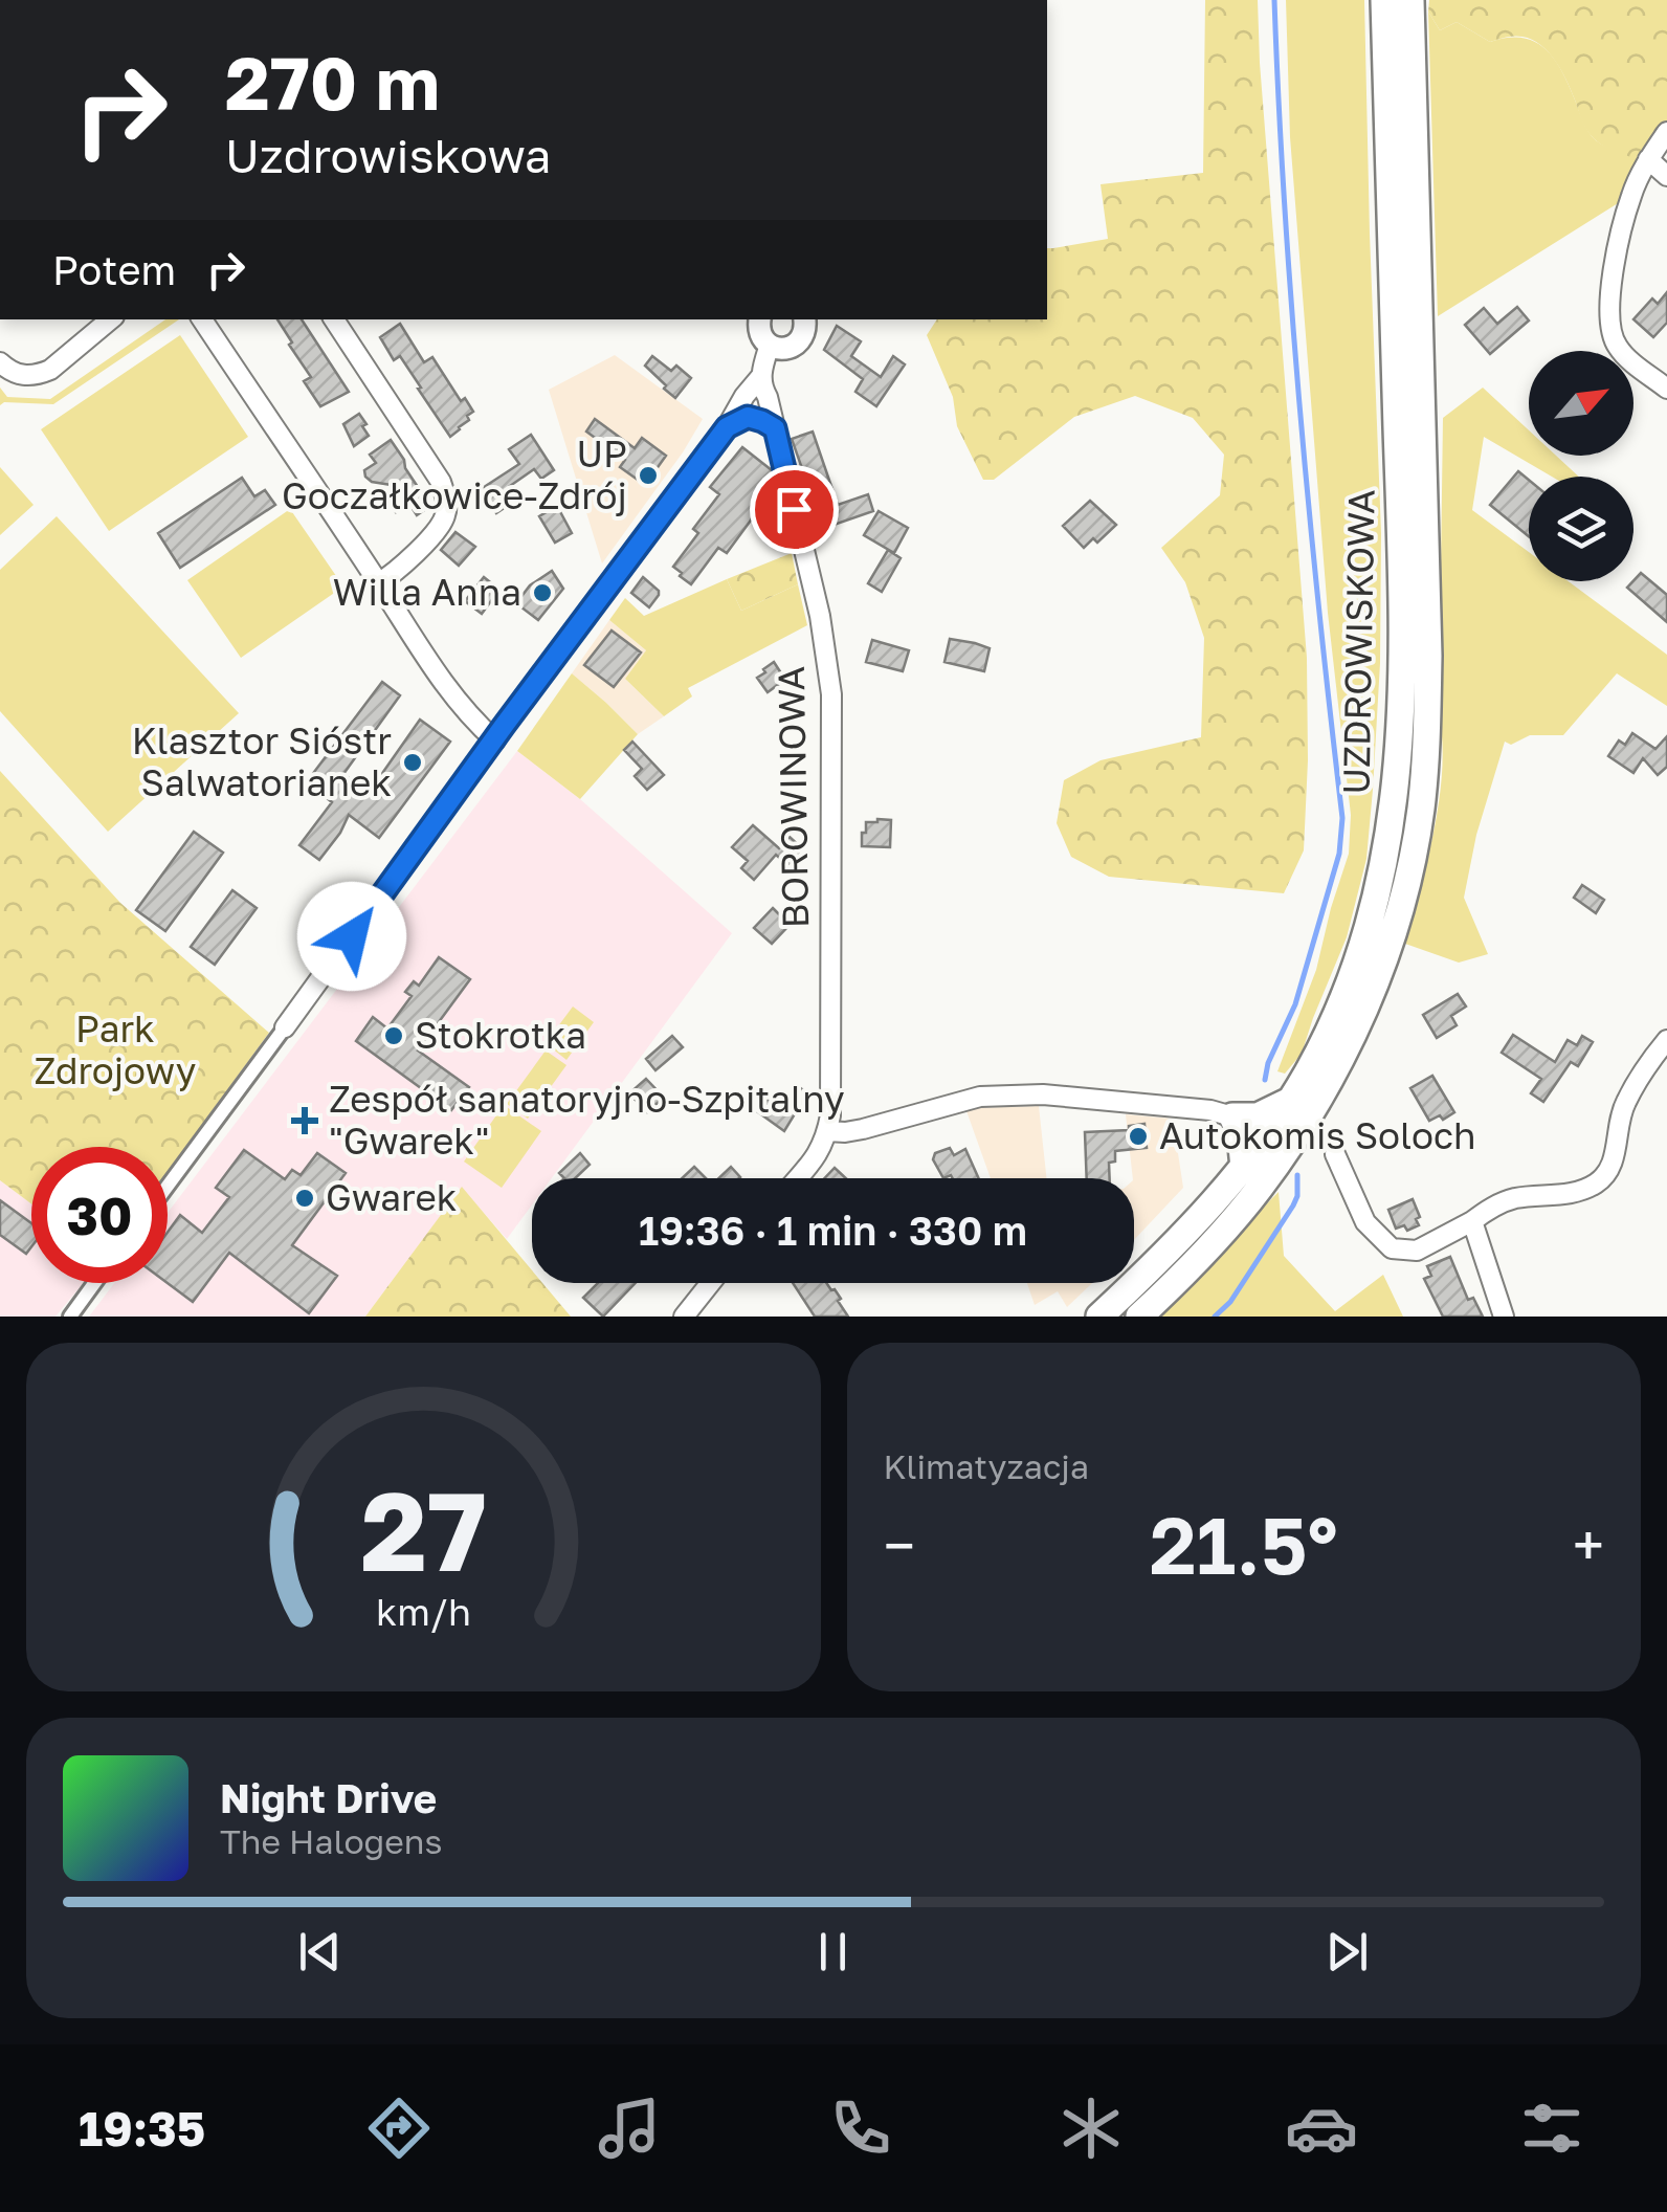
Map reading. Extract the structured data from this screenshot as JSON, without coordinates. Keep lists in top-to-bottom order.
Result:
{
  "streets": {
    "main road": ["UZDROWISKOWA"],
    "street": ["BOROWINOWA"]
  },
  "parks": ["Park Zdrojowy"],
  "places": {
    "other": [
      "UP Goczałkowice-Zdrój",
      "Willa Anna",
      "Klasztor Sióstr Salwatorianek",
      "Stokrotka",
      "Autokomis Soloch",
      "Gwarek"
    ],
    "health": ["Zespół sanatoryjno-Szpitalny \"Gwarek\""]
  },
  "north": "top right",
  "page": {
    "turn": ["270 m", "Uzdrowiskowa"],
    "then": "Potem",
    "limit": "30",
    "trip": "19:36 · 1 min · 330 m",
    "tile": "Klimatyzacja",
    "heat": ["−", "21.5°", "+"],
    "song": ["Night Drive", "The Halogens"],
    "tabs": "19:35",
    "gauge": ["27", "km/h"]
  }
}
